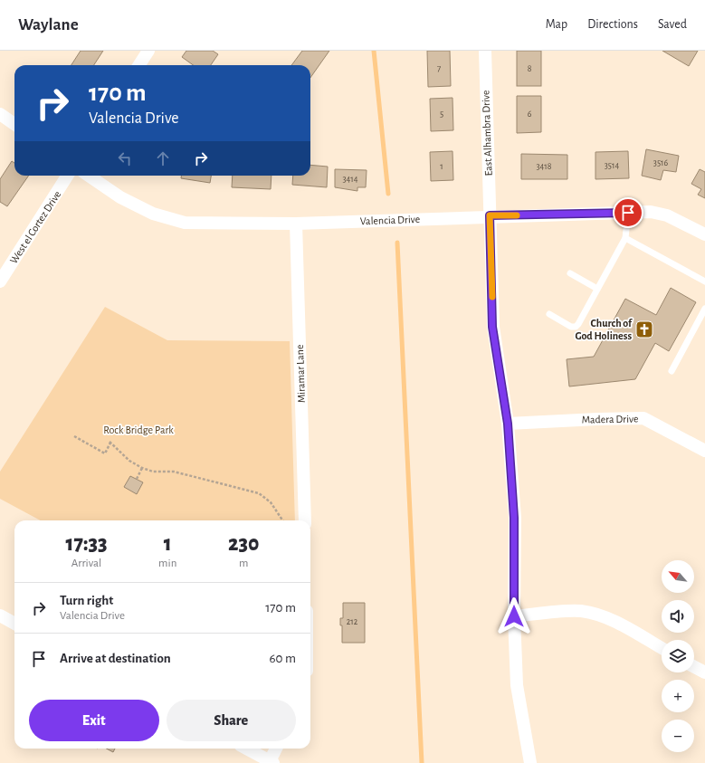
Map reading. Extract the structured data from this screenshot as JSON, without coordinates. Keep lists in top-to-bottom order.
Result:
{
  "streets": {
    "street": [
      "East Alhambra Drive",
      "Valencia Drive",
      "West el Cortez Drive",
      "Miramar Lane",
      "Madera Drive"
    ]
  },
  "crossings": [
    ["East Alhambra Drive", "Valencia Drive"],
    ["East Alhambra Drive", "Madera Drive"],
    ["Valencia Drive", "Miramar Lane"]
  ],
  "parks": ["Rock Bridge Park"],
  "places": {
    "church": ["Church of God Holiness"]
  },
  "house_numbers": [
    "7",
    "8",
    "5",
    "6",
    "3516",
    "3514",
    "1",
    "3418",
    "3414",
    "212"
  ],
  "north": "top left",
  "page": {
    "header": "Waylane",
    "nav": ["Map", "Directions", "Saved"],
    "turn": ["170 m", "Valencia Drive"],
    "eta": [
      "17:33",
      "Arrival",
      "1",
      "min",
      "230",
      "m"
    ],
    "map_buttons": ["+", "−"],
    "list": [
      {
        "name": "Turn right",
        "note": "Valencia Drive",
        "value": "170 m"
      },
      {
        "name": "Arrive at destination",
        "value": "60 m"
      }
    ],
    "buttons": ["Exit", "Share"]
  }
}
